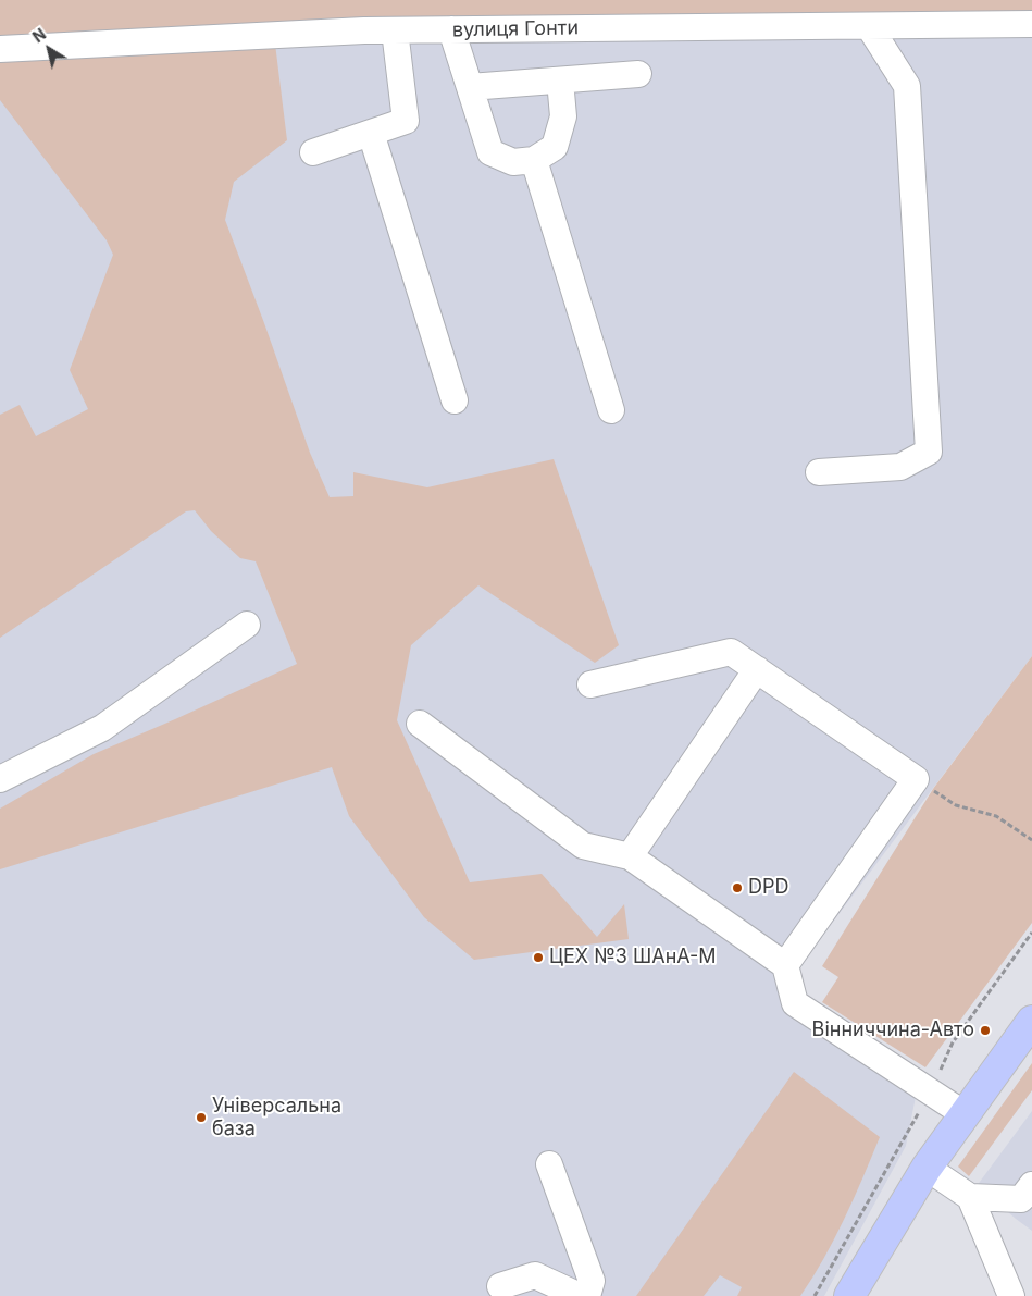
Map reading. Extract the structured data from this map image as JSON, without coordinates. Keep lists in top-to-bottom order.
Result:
{
  "streets": {
    "street": ["вулиця Гонти"]
  },
  "places": [
    "DPD",
    "ЦЕХ №3 ШАнА-М",
    "Вінниччина-Авто",
    "Універсальна база"
  ],
  "north": "top left"
}
